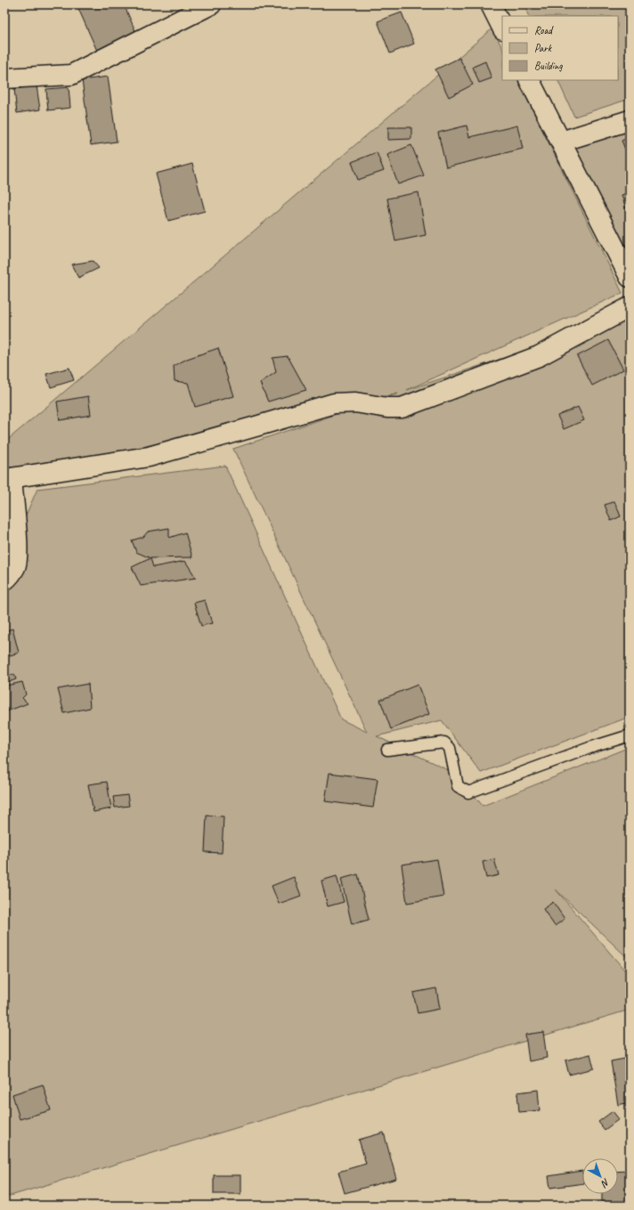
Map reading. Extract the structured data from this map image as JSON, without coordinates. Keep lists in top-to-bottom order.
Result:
{
  "legend": ["Road", "Park", "Building"],
  "north": "bottom right"
}
